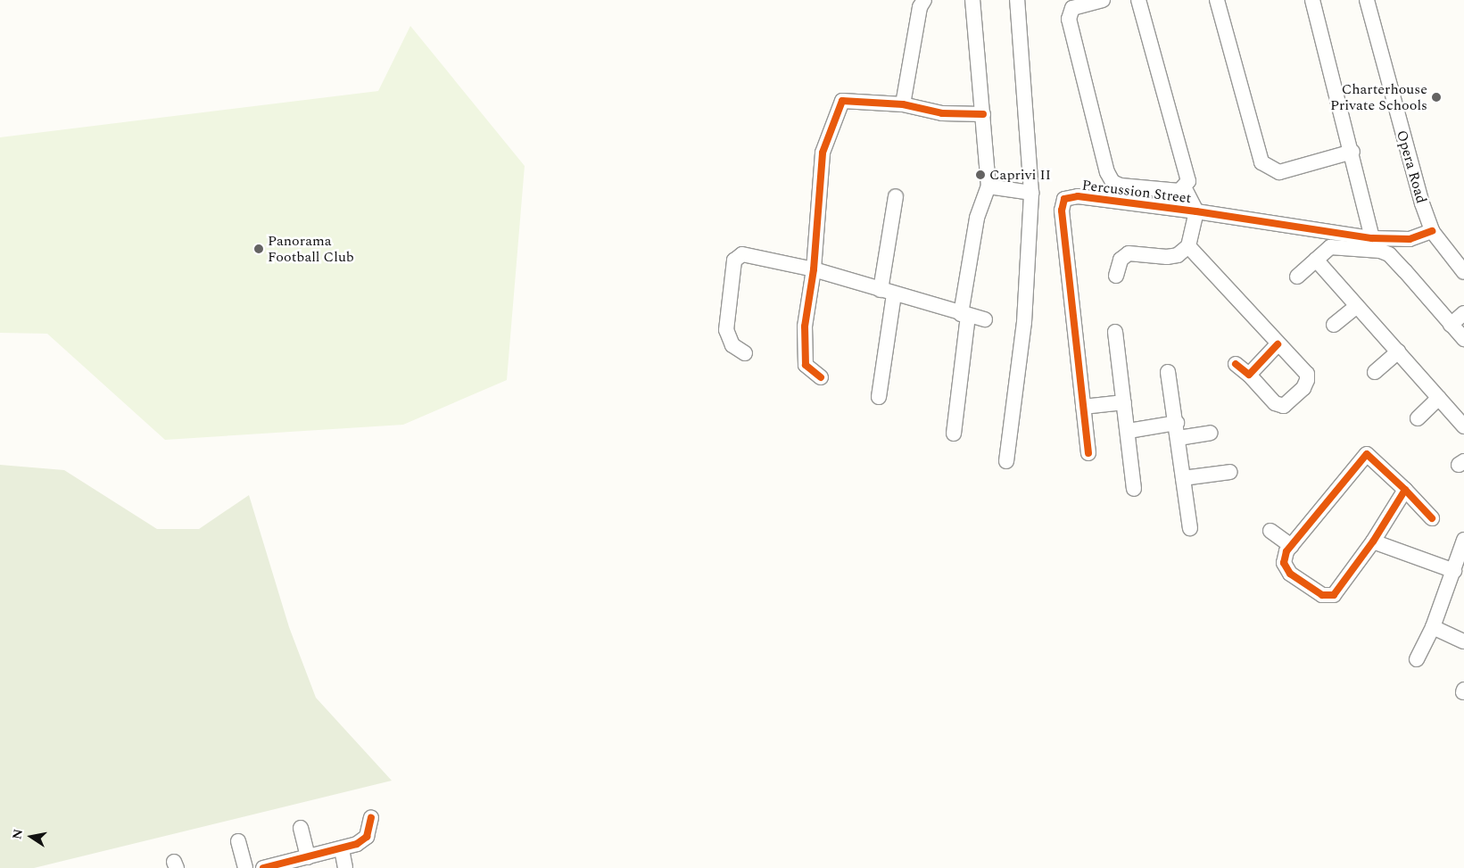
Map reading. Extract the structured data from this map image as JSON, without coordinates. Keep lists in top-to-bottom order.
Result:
{
  "streets": {
    "street": ["Opera Road", "Percussion Street"]
  },
  "crossings": [
    ["Opera Road", "Percussion Street"]
  ],
  "places": ["Charterhouse Private Schools", "Caprivi II", "Panorama Football Club"],
  "north": "left"
}
